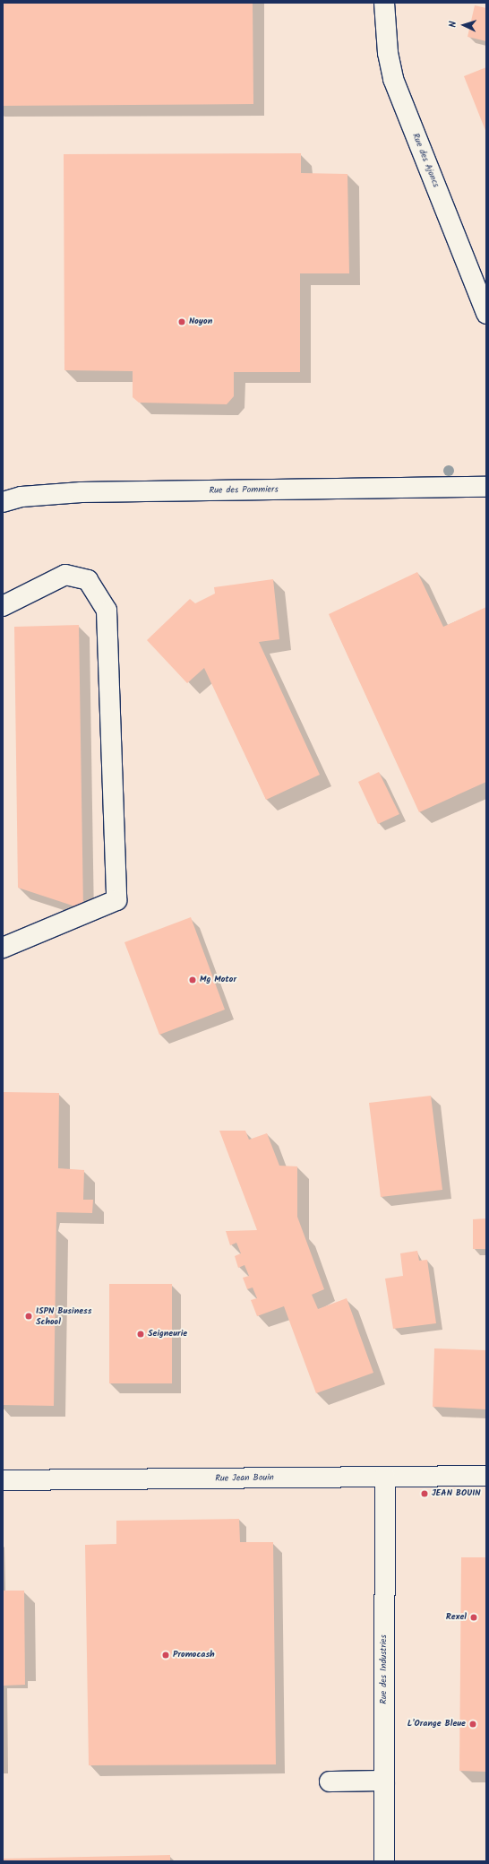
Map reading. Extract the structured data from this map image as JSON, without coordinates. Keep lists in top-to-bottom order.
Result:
{
  "streets": {
    "street": [
      "Rue des Ajoncs",
      "Rue des Pommiers",
      "Rue Jean Bouin",
      "Rue des Industries"
    ]
  },
  "crossings": [
    ["Rue Jean Bouin", "Rue des Industries"]
  ],
  "places": [
    "Noyon",
    "Mg Motor",
    "ISPN Business School",
    "Seigneurie",
    "JEAN BOUIN",
    "Rexel",
    "Promocash",
    "L'Orange Bleue"
  ],
  "north": "left"
}
